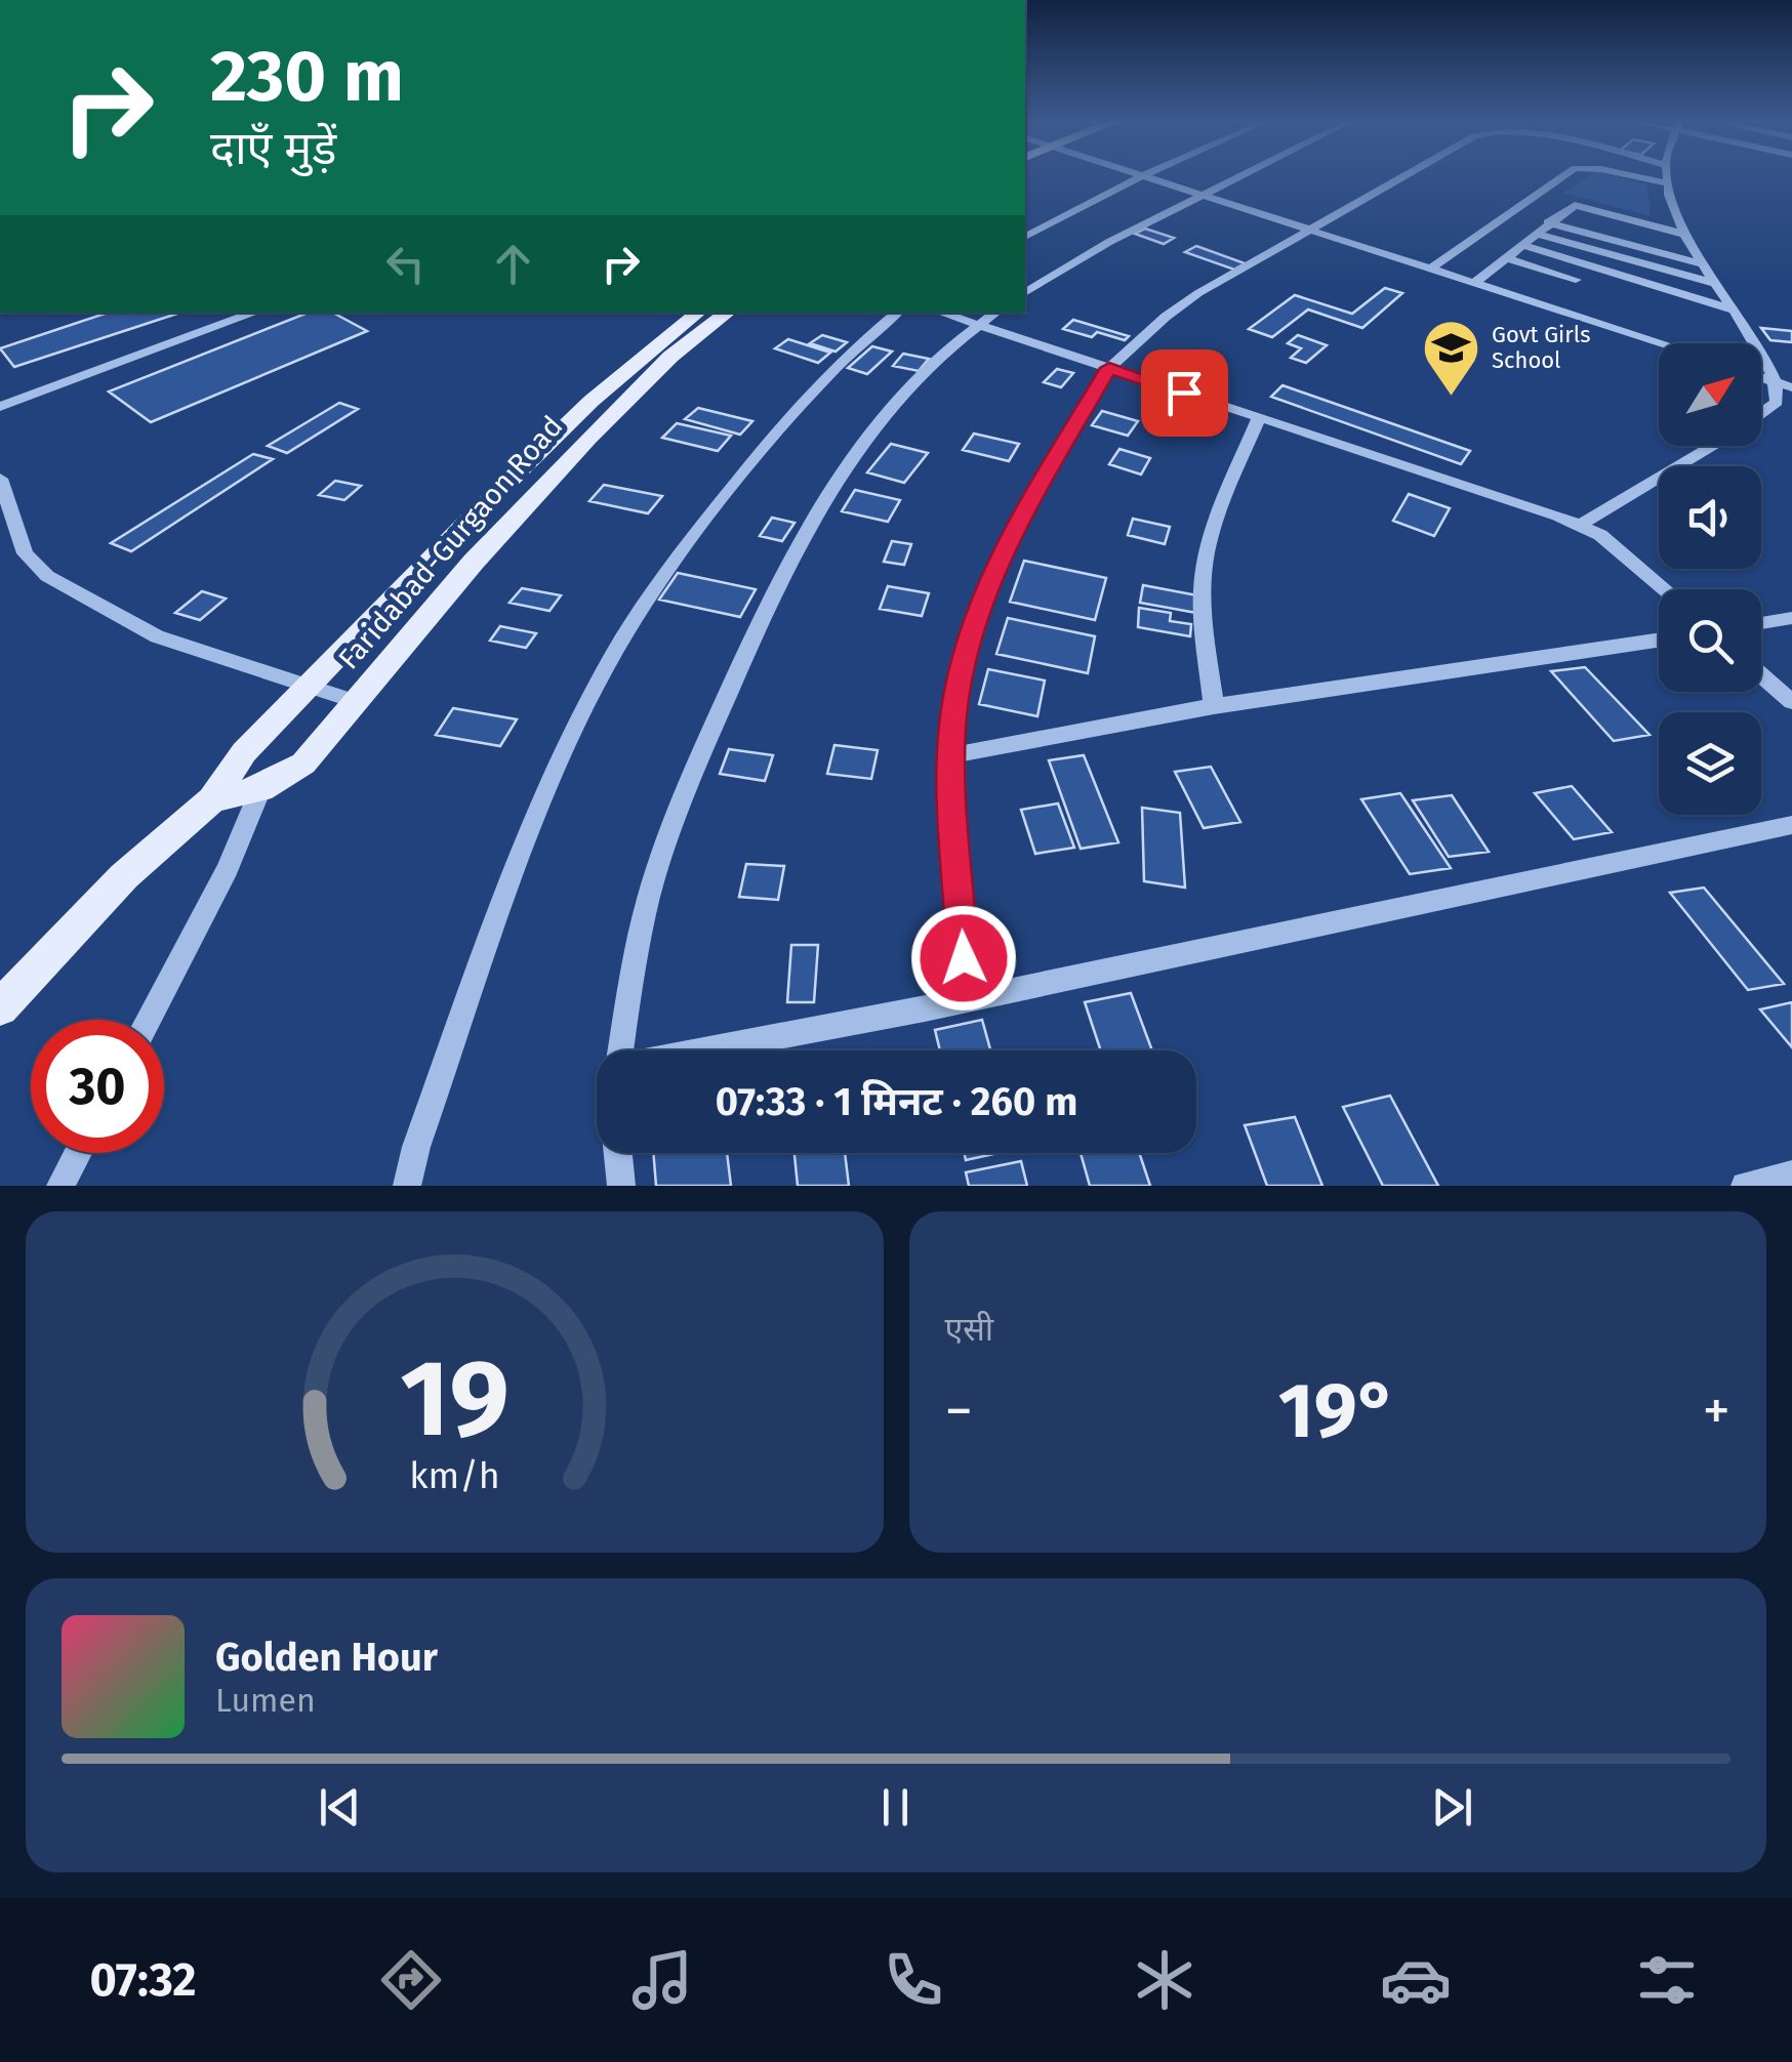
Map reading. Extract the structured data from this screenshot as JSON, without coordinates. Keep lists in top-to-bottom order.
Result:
{
  "streets": {
    "main road": ["Faridabad-Gurgaon Road"]
  },
  "places": {
    "school or university": ["Govt Girls School"]
  },
  "north": "top right",
  "page": {
    "turn": ["230 m", "दाएँ मुड़ें"],
    "limit": "30",
    "trip": "07:33 · 1 मिनट · 260 m",
    "tile": "एसी",
    "heat": ["−", "19°", "+"],
    "song": ["Golden Hour", "Lumen"],
    "tabs": "07:32",
    "gauge": ["19", "km/h"]
  }
}
